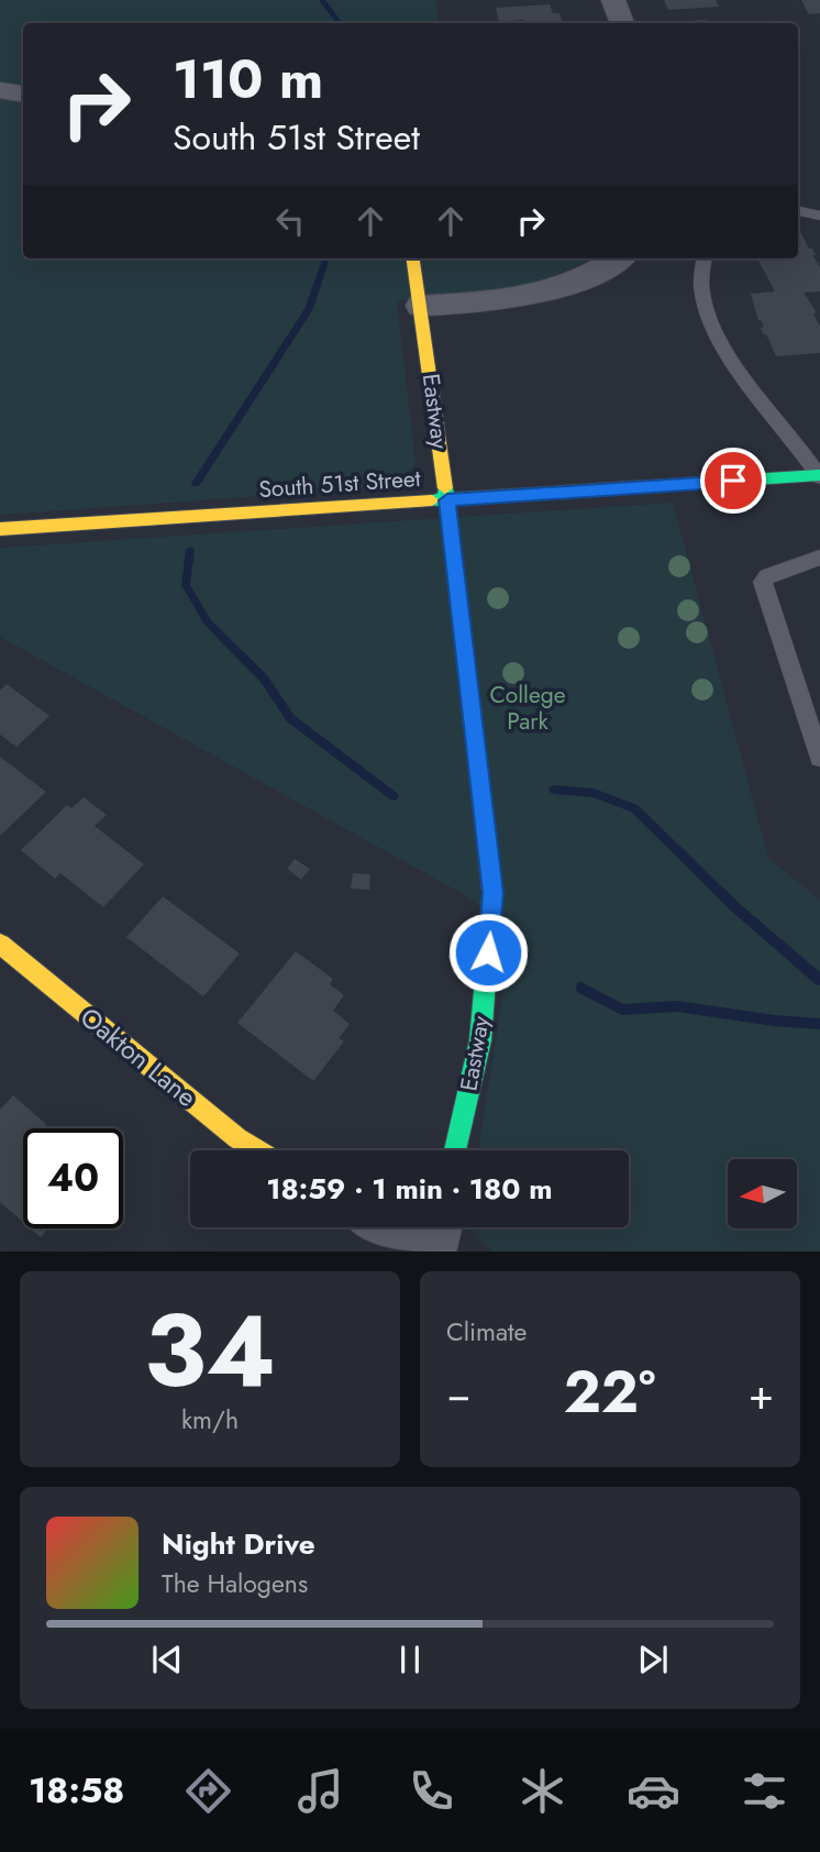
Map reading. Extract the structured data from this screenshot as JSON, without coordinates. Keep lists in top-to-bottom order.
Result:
{
  "streets": {
    "street": ["Eastway", "South 51st Street", "Oakton Lane"]
  },
  "crossings": [
    ["Eastway", "South 51st Street"]
  ],
  "parks": ["College Park"],
  "north": "left",
  "page": {
    "turn": ["110 m", "South 51st Street"],
    "limit": "40",
    "trip": "18:59 · 1 min · 180 m",
    "tile": [
      ["34", "km/h"],
      "Climate"
    ],
    "heat": ["−", "22°", "+"],
    "song": ["Night Drive", "The Halogens"],
    "tabs": "18:58"
  }
}
